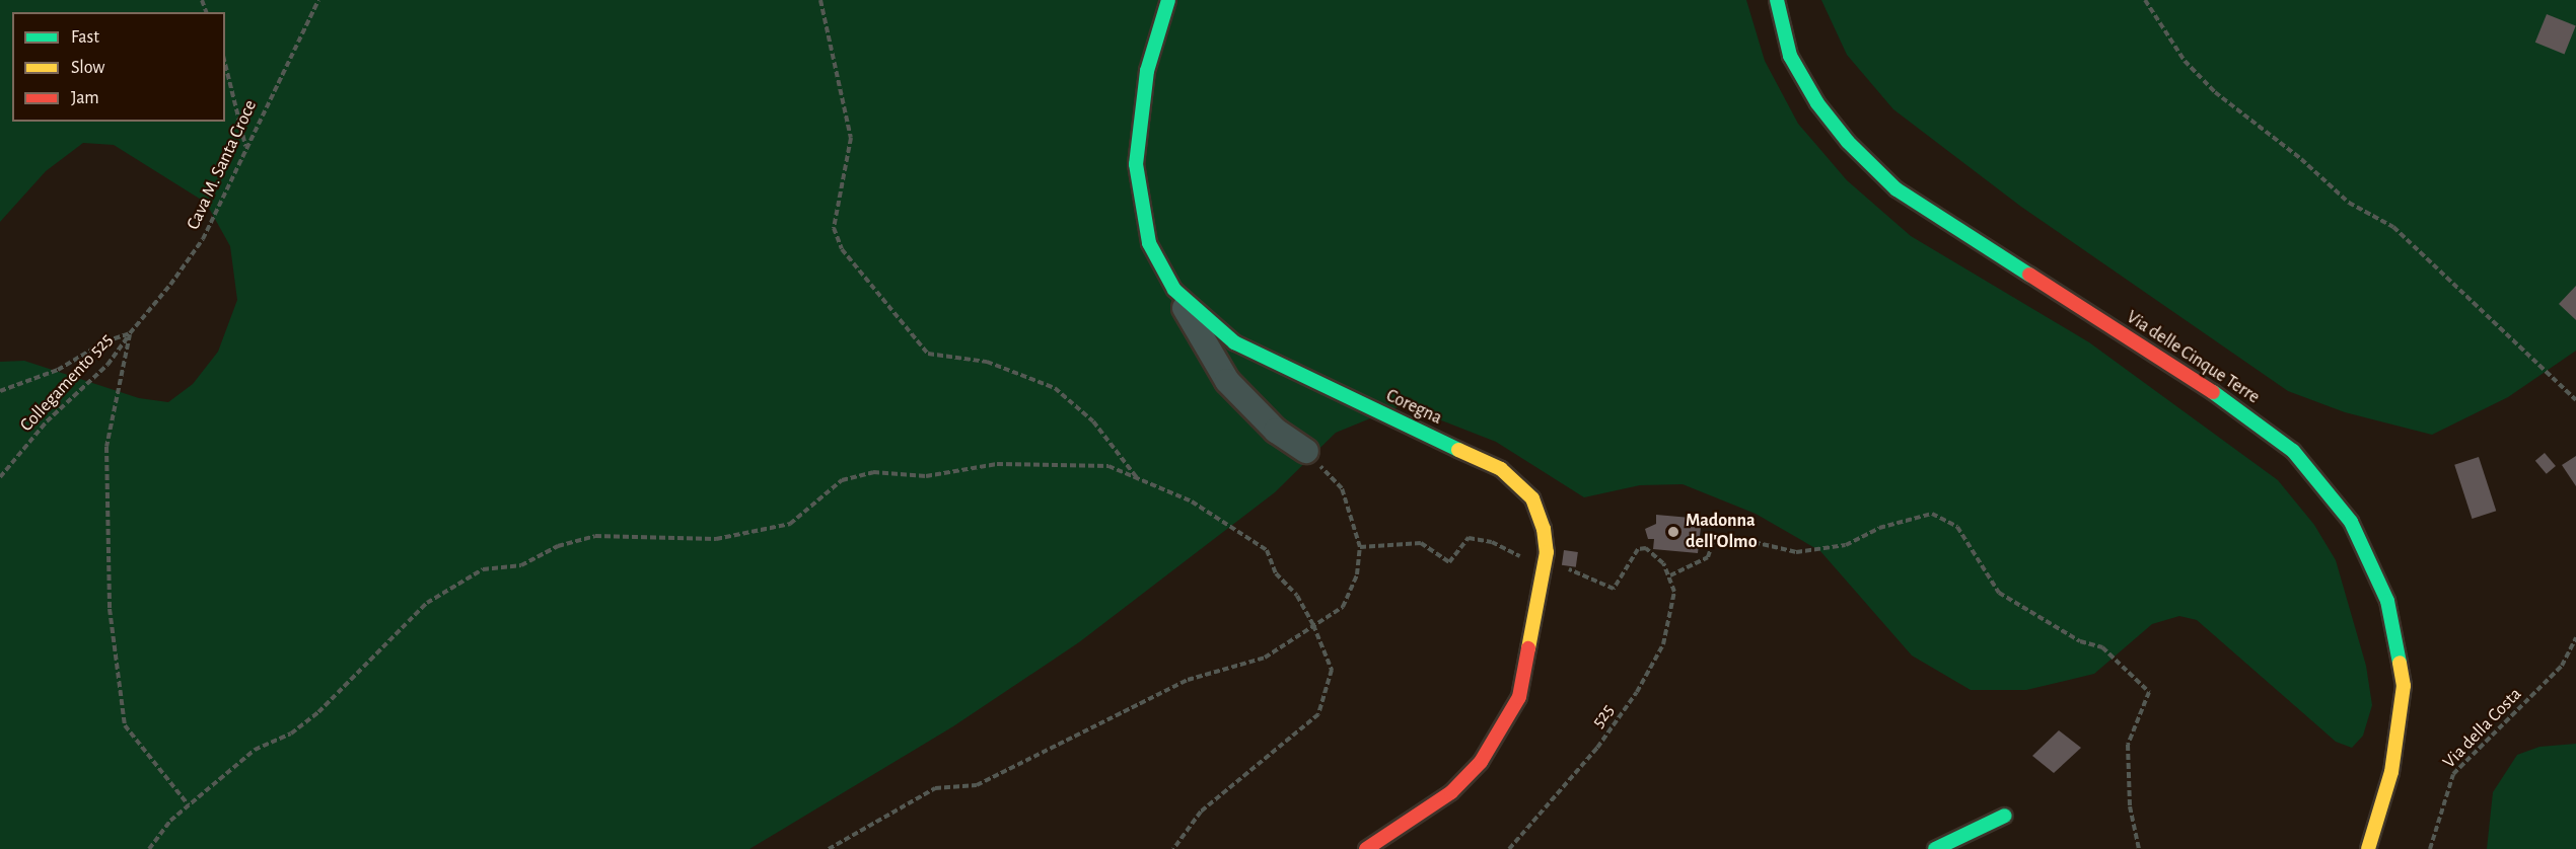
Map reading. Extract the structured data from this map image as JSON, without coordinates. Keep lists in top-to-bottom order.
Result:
{
  "streets": {
    "street": ["Via delle Cinque Terre", "Coregna"],
    "path": [
      "Cava M. Santa Croce",
      "Collegamento 525",
      "525",
      "Via della Costa"
    ]
  },
  "crossings": [
    ["Cava M. Santa Croce", "Collegamento 525"]
  ],
  "places": ["Madonna dell'Olmo"],
  "legend": ["Fast", "Slow", "Jam"]
}
